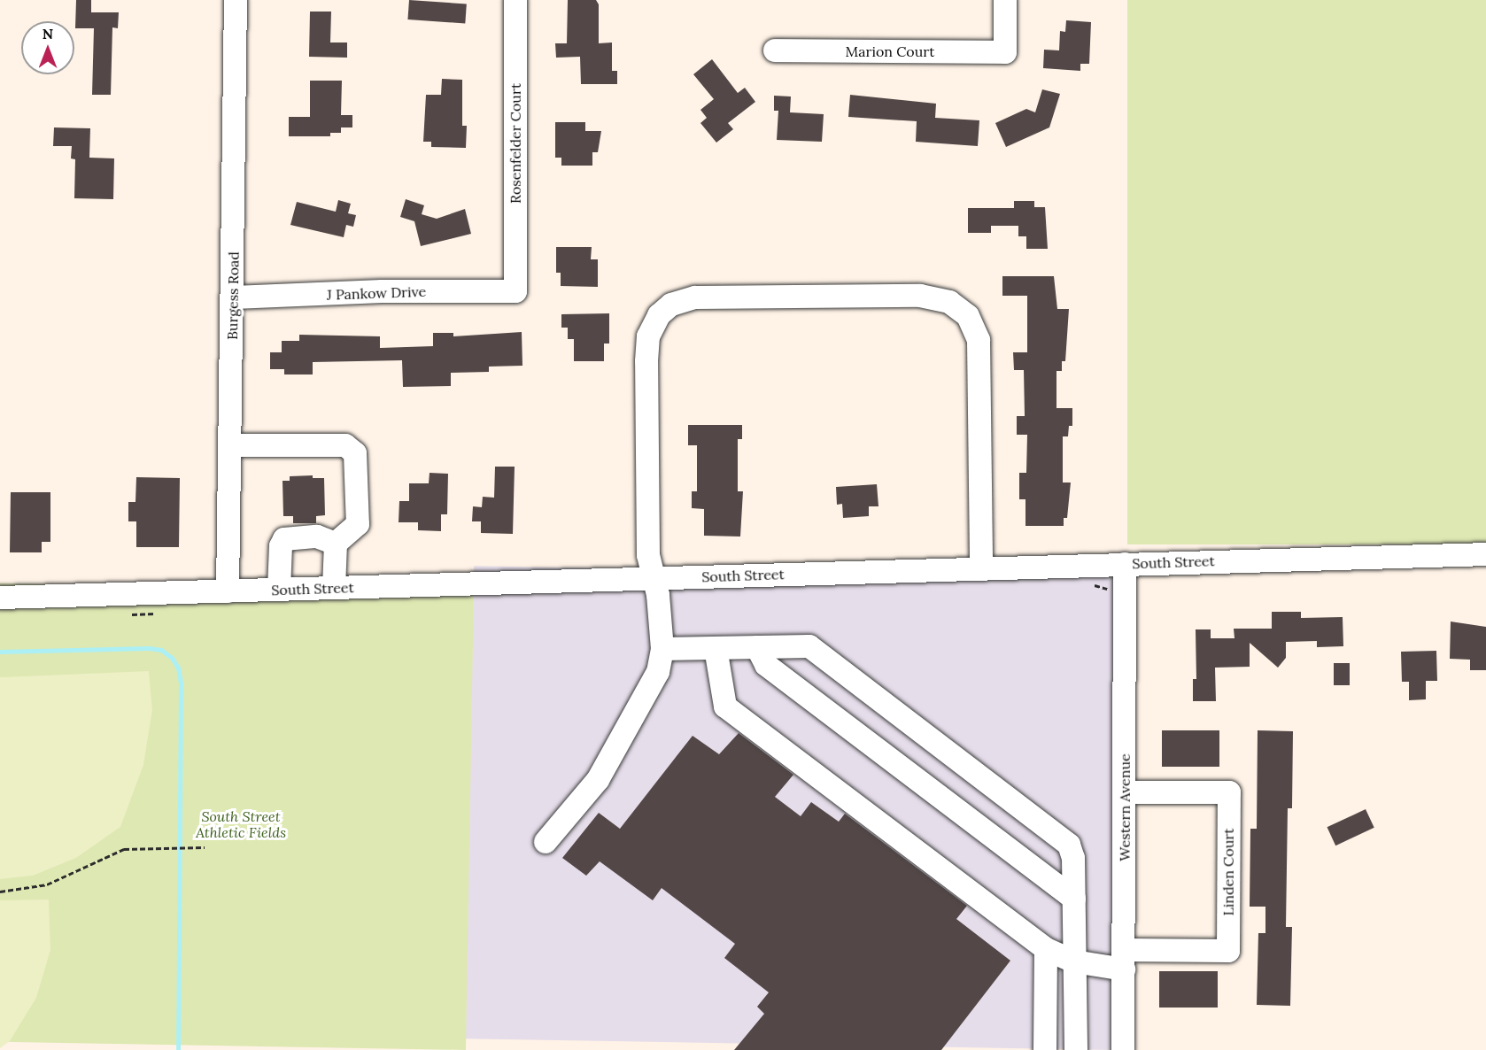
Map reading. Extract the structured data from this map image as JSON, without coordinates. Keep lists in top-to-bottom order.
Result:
{
  "streets": {
    "street": [
      "Marion Court",
      "Rosenfelder Court",
      "J Pankow Drive",
      "Burgess Road",
      "South Street",
      "Western Avenue",
      "Linden Court"
    ]
  },
  "crossings": [
    ["Rosenfelder Court", "J Pankow Drive"],
    ["J Pankow Drive", "Burgess Road"],
    ["Burgess Road", "South Street"],
    ["South Street", "Western Avenue"],
    ["Western Avenue", "Linden Court"]
  ],
  "parks": ["South Street Athletic Fields"],
  "north": "top"
}
